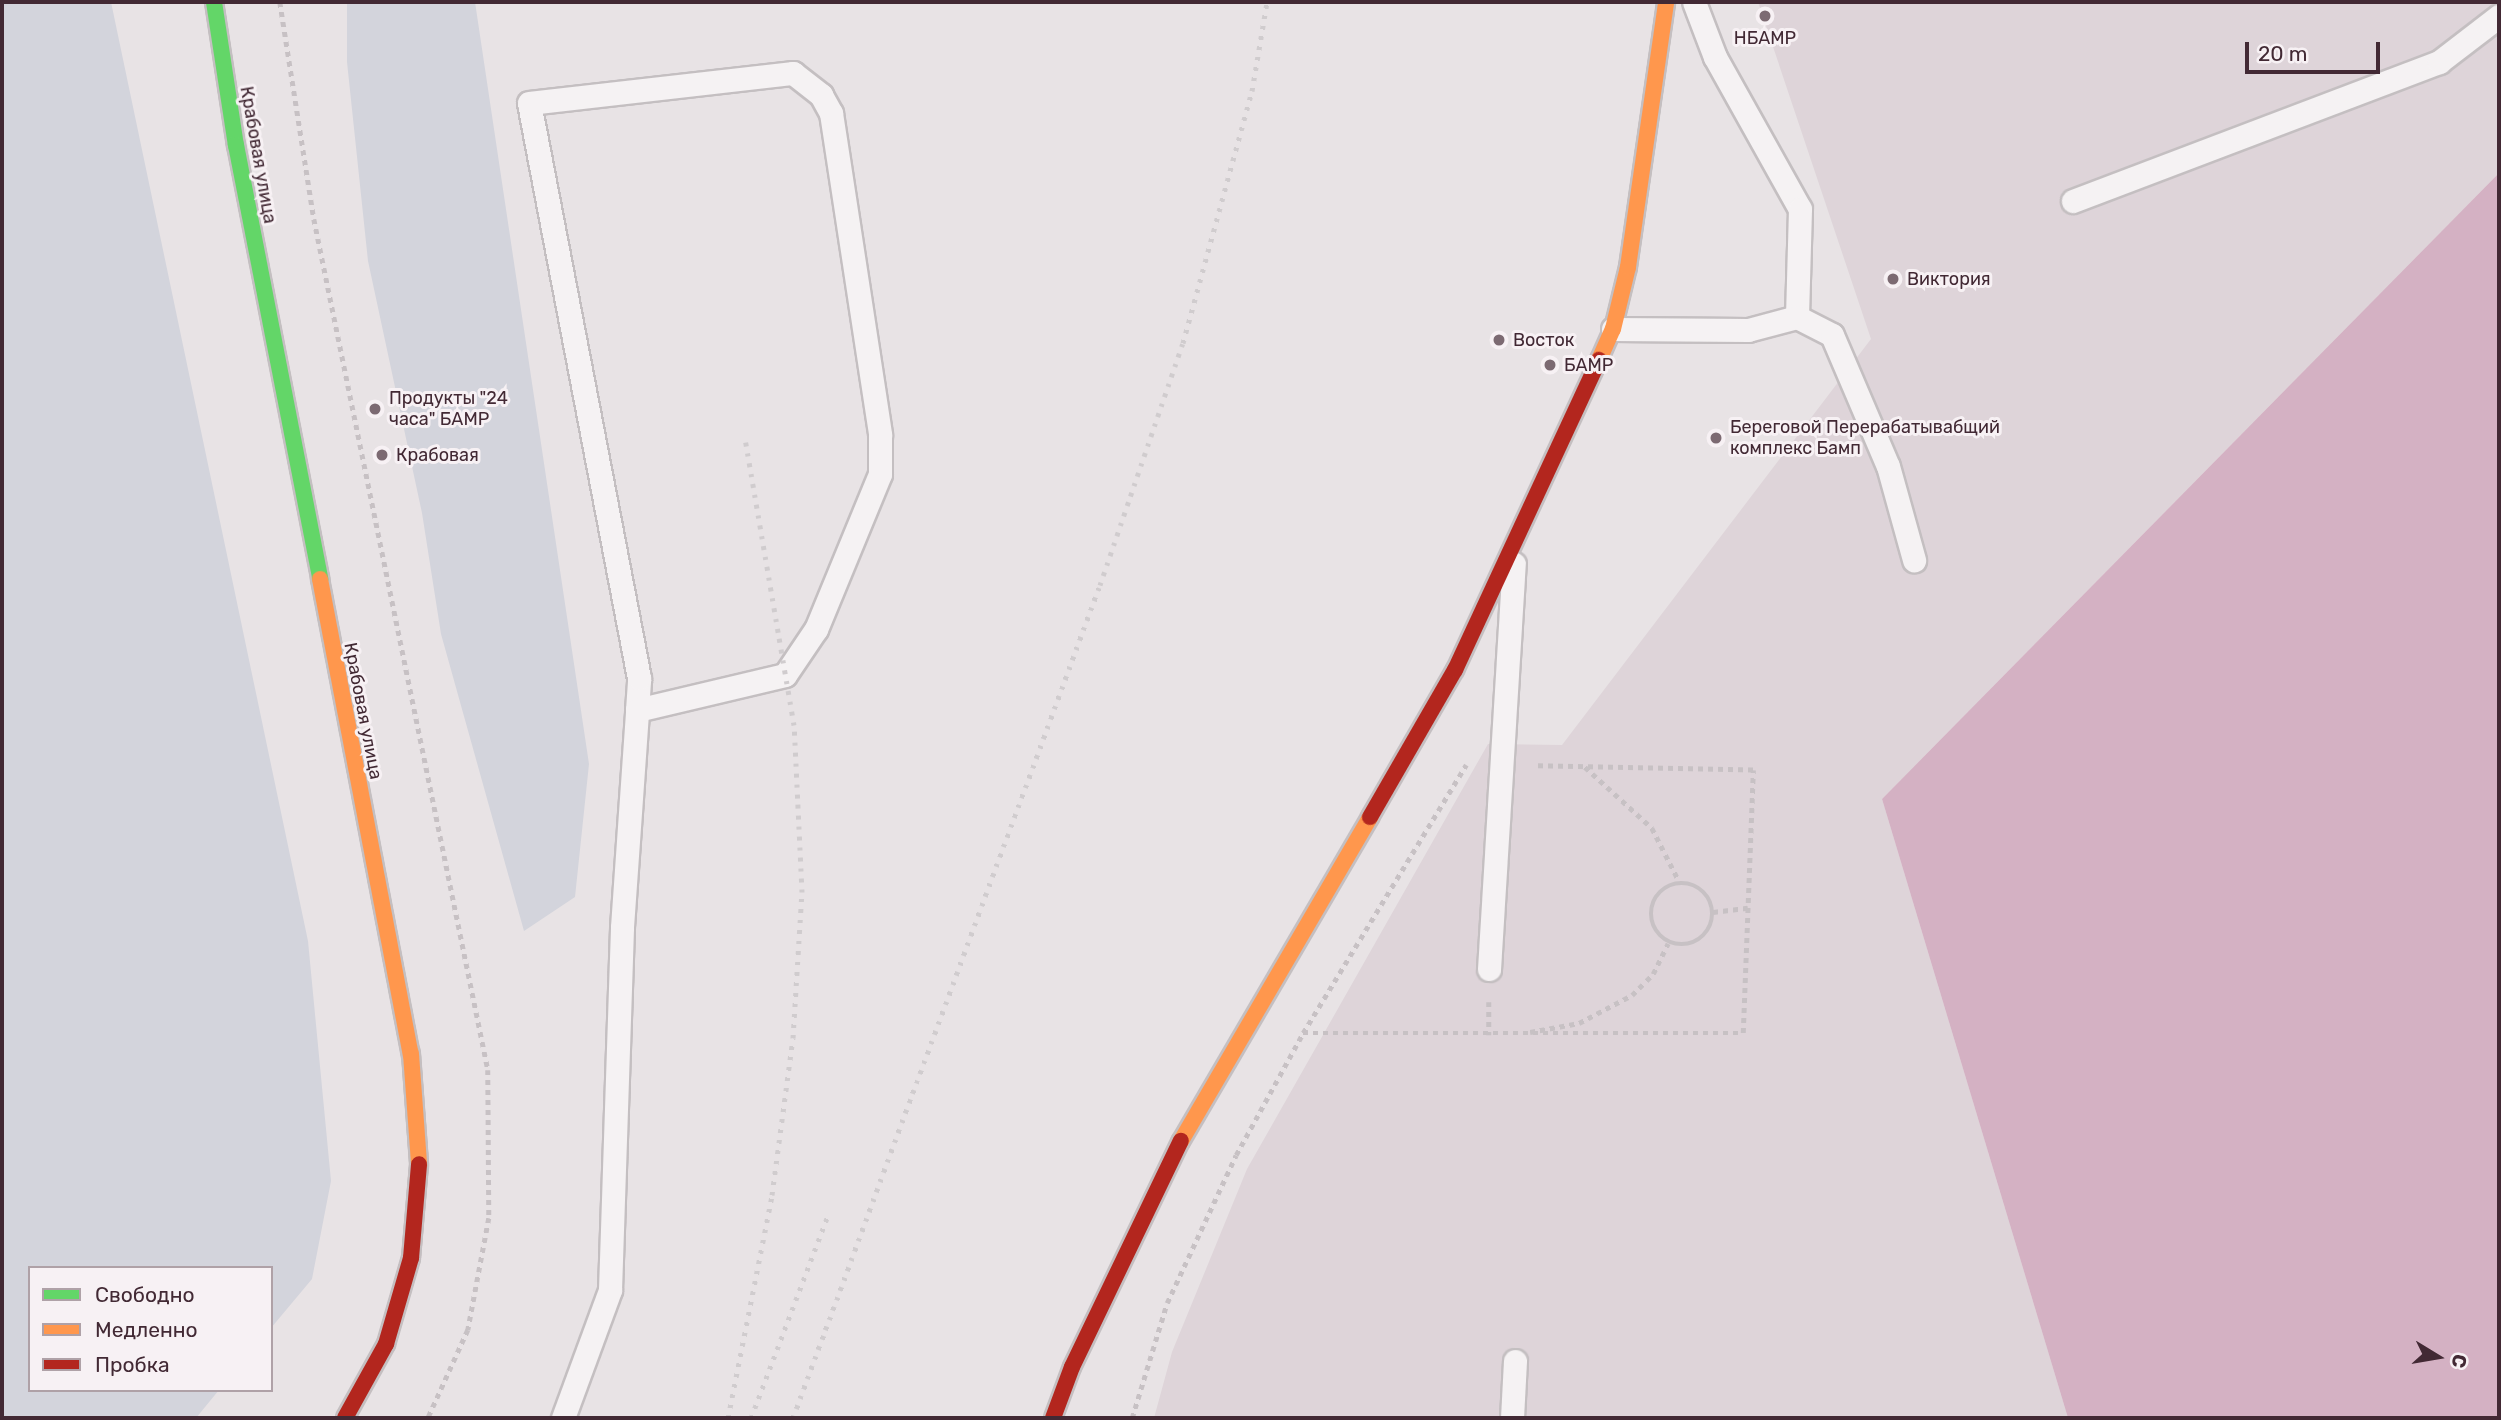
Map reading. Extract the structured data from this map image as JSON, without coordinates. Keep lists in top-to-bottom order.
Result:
{
  "streets": {
    "street": ["Крабовая улица"]
  },
  "places": [
    "НБАМР",
    "Виктория",
    "Восток",
    "БАМР",
    "Продукты \"24 часа\" БАМР",
    "Береговой Перерабатывабщий комплекс Бамп",
    "Крабовая"
  ],
  "legend": ["Свободно", "Медленно", "Пробка"],
  "scale_bar": "20 m",
  "north": "right"
}
